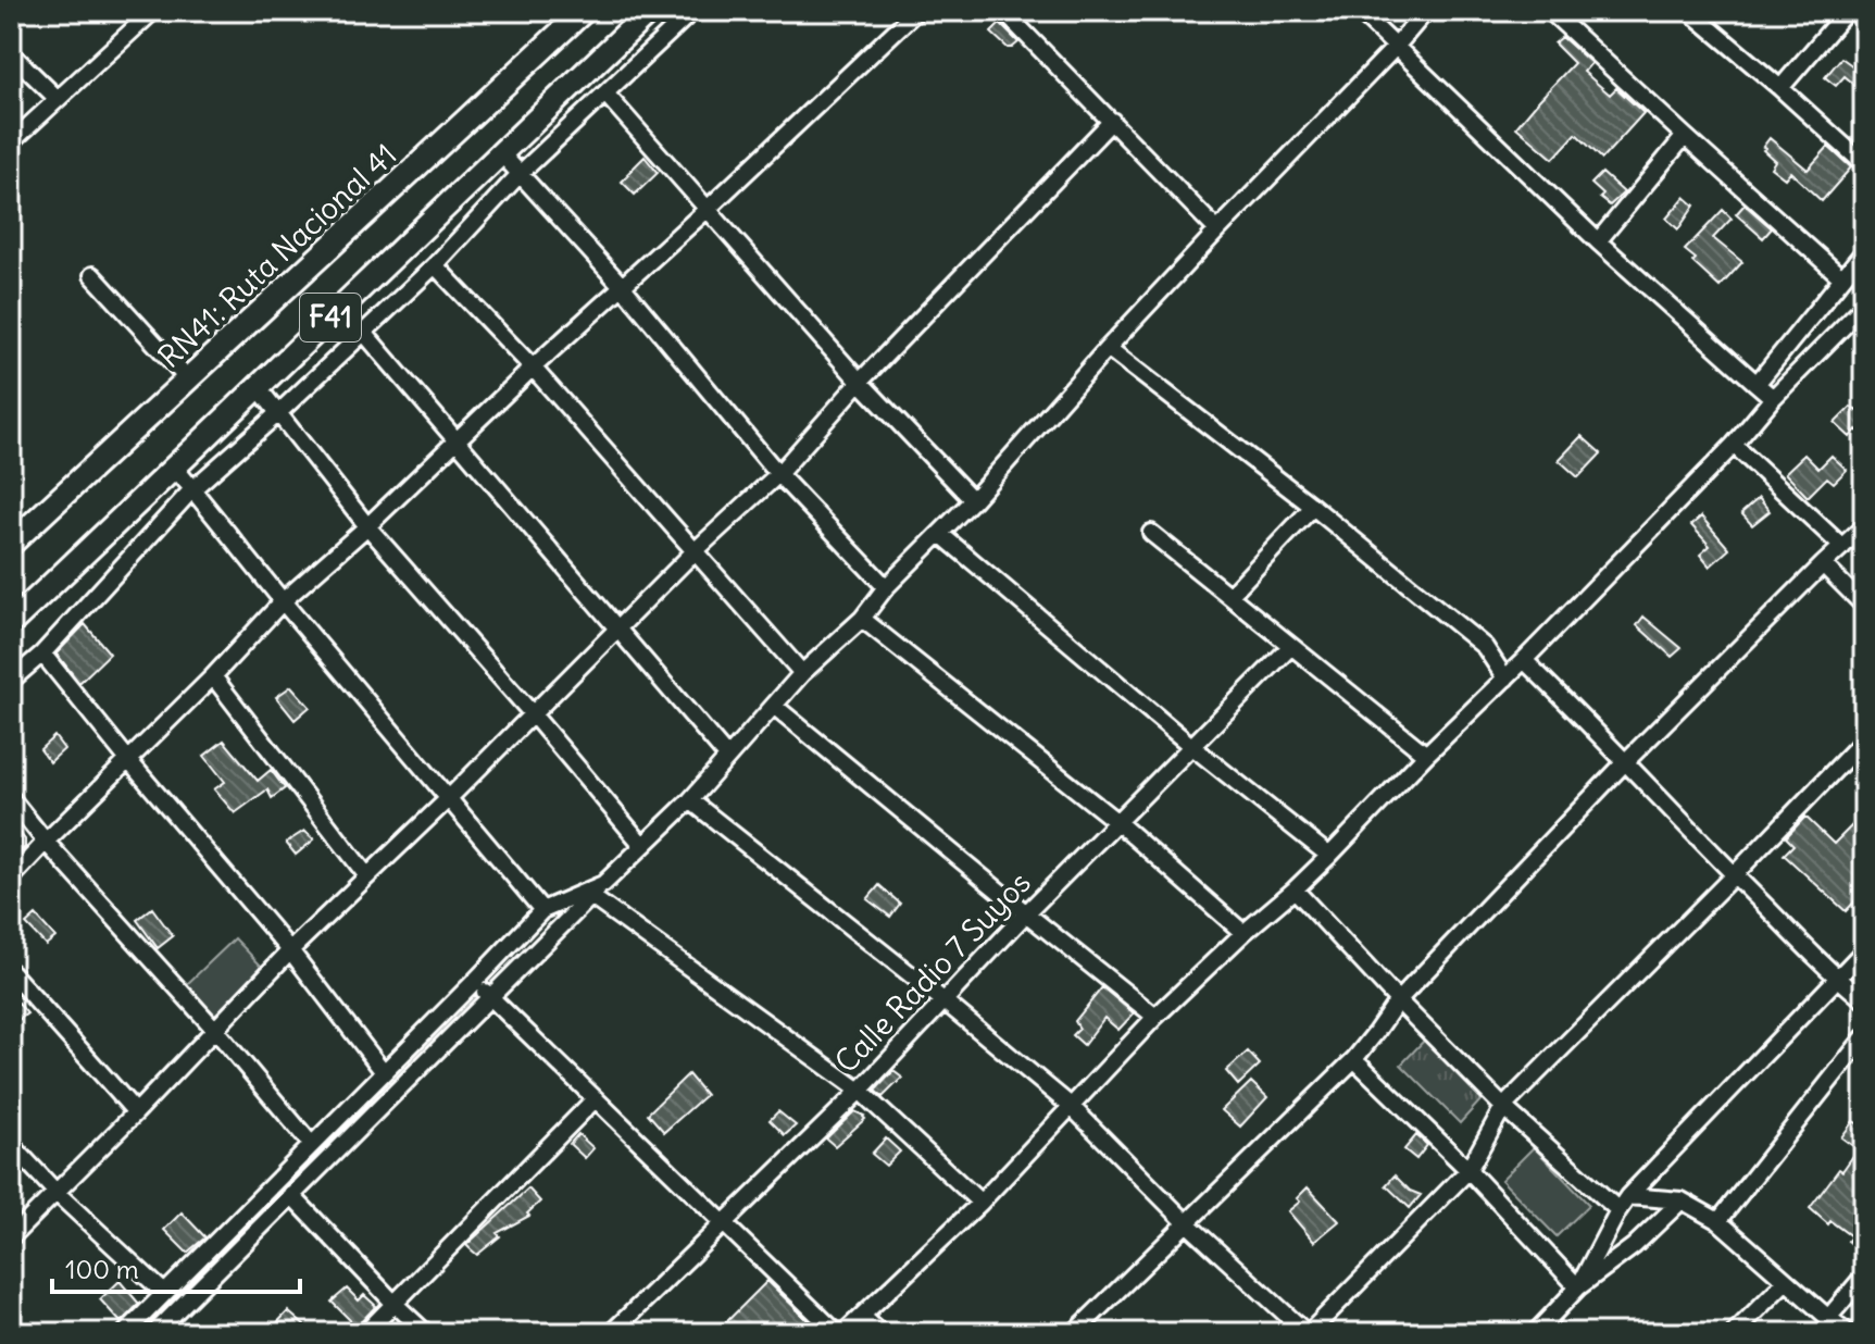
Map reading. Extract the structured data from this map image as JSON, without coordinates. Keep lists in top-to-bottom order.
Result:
{
  "streets": {
    "main road": ["RN41: Ruta Nacional 41", "F41"],
    "street": ["Calle Radio 7 Suyos"]
  },
  "scale_bar": "100 m"
}
